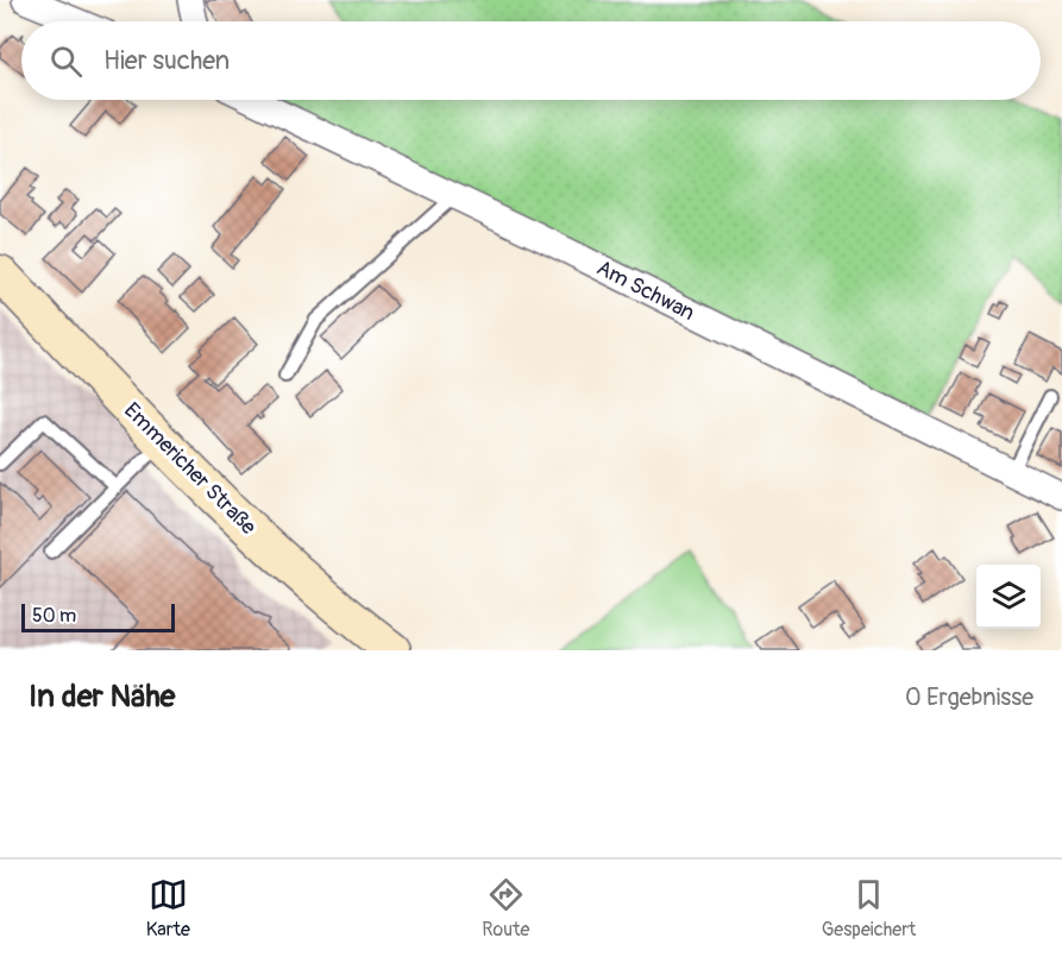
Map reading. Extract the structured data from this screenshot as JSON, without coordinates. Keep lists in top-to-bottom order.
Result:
{
  "streets": {
    "main road": ["Emmericher Straße"],
    "street": ["Am Schwan"]
  },
  "scale_bar": "50 m",
  "page": {
    "search": "Hier suchen",
    "scale": "50 m",
    "heading": ["In der Nähe", "0 Ergebnisse"],
    "nav": ["Karte", "Route", "Gespeichert"]
  }
}
